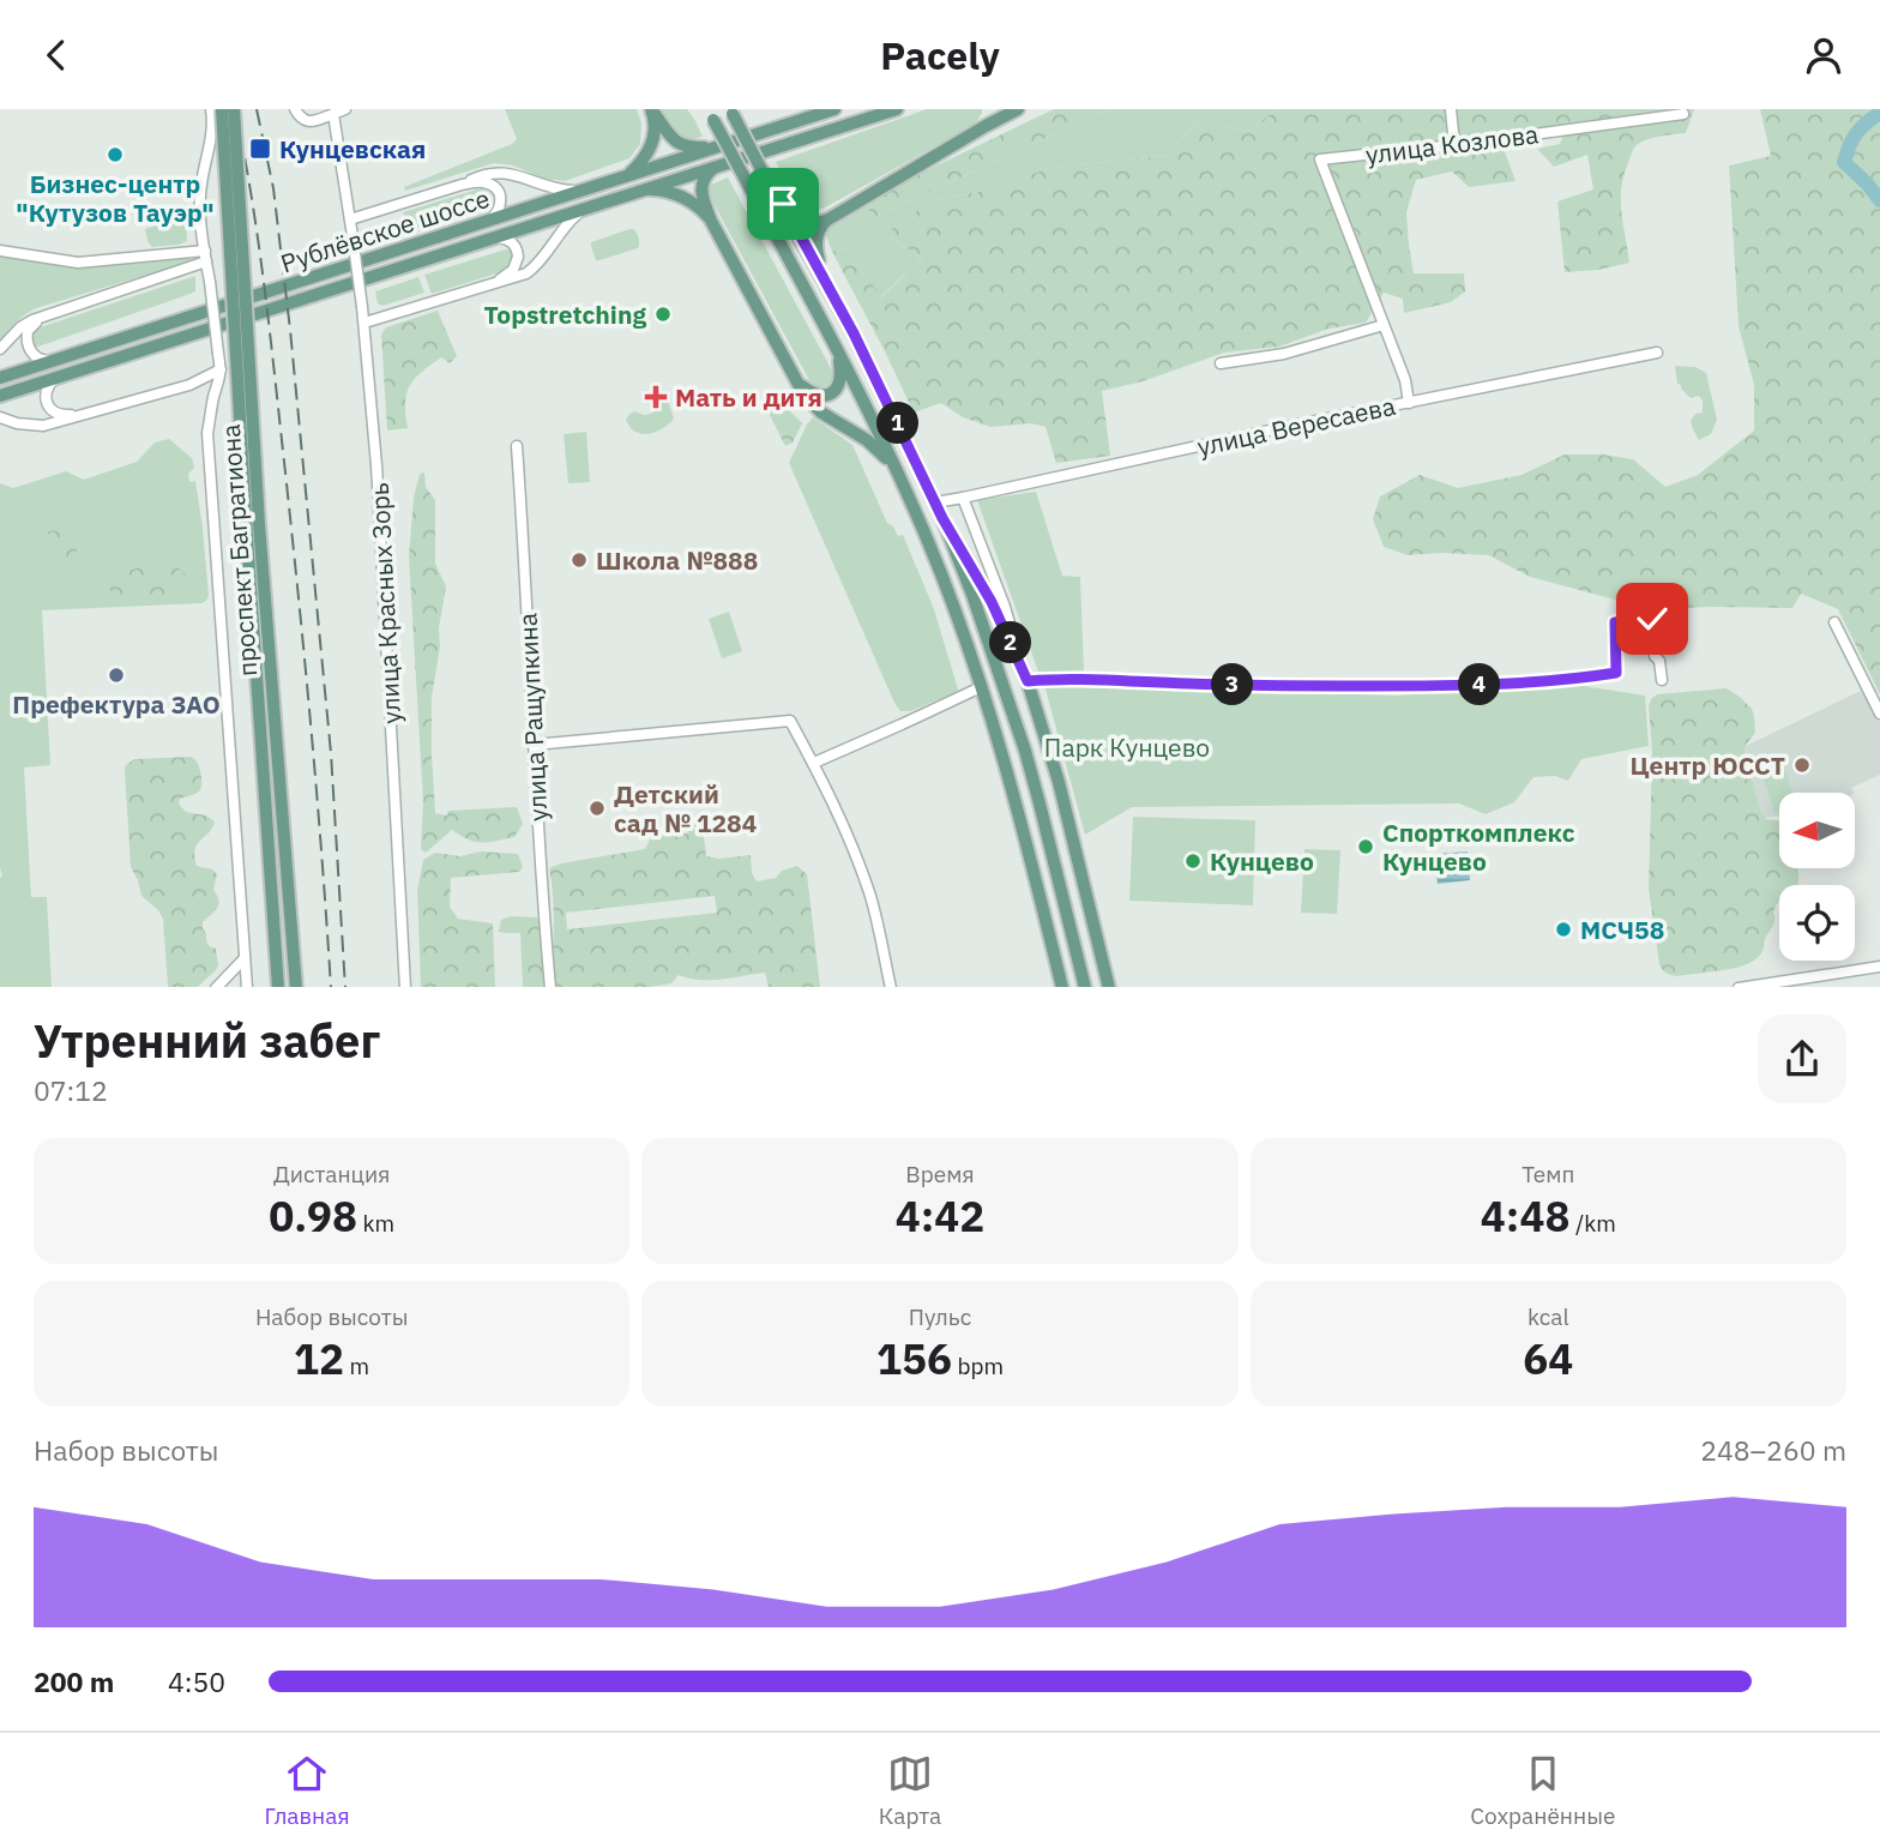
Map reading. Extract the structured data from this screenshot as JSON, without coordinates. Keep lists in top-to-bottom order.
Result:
{
  "streets": {
    "main road": ["Рублёвское шоссе", "проспект Багратиона"],
    "street": [
      "улица Козлова",
      "улица Вересаева",
      "улица Красных Зорь",
      "улица Ращупкина"
    ]
  },
  "parks": ["Парк Кунцево"],
  "places": {
    "transit": ["Кунцевская"],
    "other": [
      "Бизнес-центр \"Кутузов Тауэр\"",
      "Topstretching",
      "Школа №888",
      "Префектура ЗАО",
      "Центр ЮССТ",
      "Детский сад № 1284",
      "Спорткомплекс Кунцево",
      "Кунцево",
      "МСЧ58"
    ],
    "health": ["Мать и дитя"]
  },
  "north": "left",
  "page": {
    "header": "Pacely",
    "pins": [
      "1",
      "2",
      "3",
      "4"
    ],
    "heading": ["Утренний забег", "07:12"],
    "stats": [
      ["Дистанция", "0.98 km"],
      ["Время", "4:42"],
      ["Темп", "4:48 /km"],
      ["Набор высоты", "12 m"],
      ["Пульс", "156 bpm"],
      ["kcal", "64"]
    ],
    "chart": ["Набор высоты", "248–260 m"],
    "list": [
      {
        "name": "200 m",
        "note": "4:50"
      }
    ],
    "tabs": ["Главная", "Карта", "Сохранённые"]
  }
}
